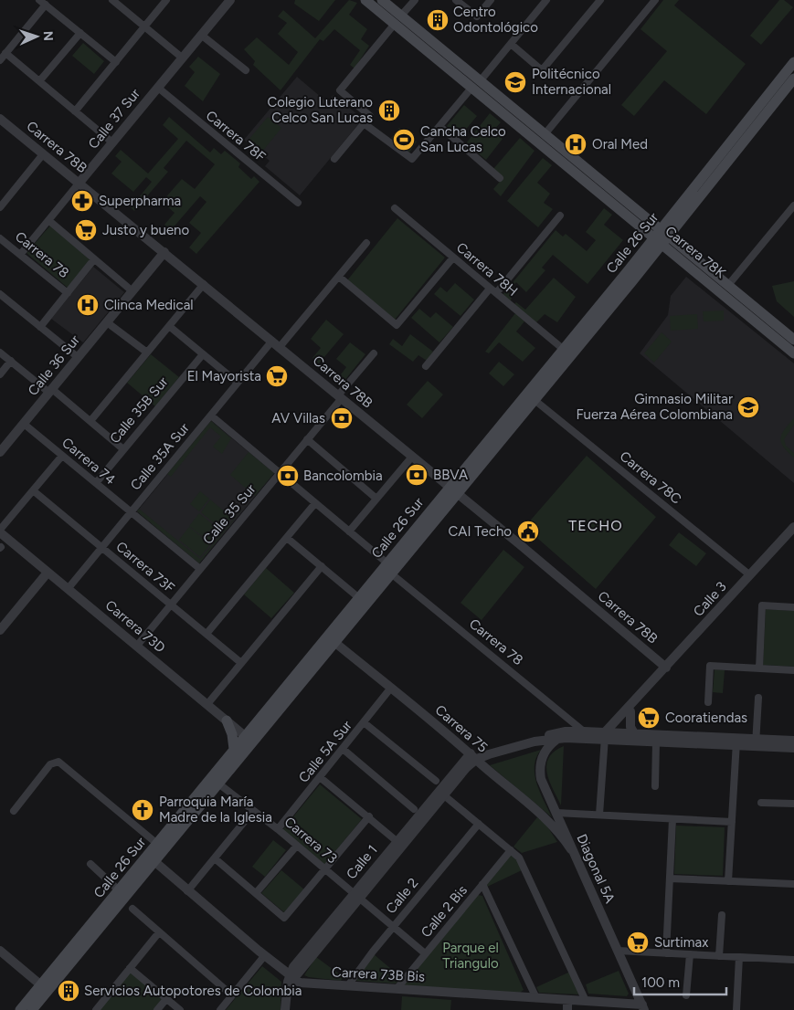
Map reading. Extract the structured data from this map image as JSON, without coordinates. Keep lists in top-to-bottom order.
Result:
{
  "streets": {
    "main road": ["Calle 26 Sur", "Carrera 78K"],
    "street": [
      "Calle 37 Sur",
      "Carrera 78F",
      "Carrera 78B",
      "Carrera 78",
      "Carrera 78H",
      "Calle 36 Sur",
      "Calle 35B Sur",
      "Calle 35A Sur",
      "Carrera 74",
      "Carrera 78C",
      "Calle 35 Sur",
      "Carrera 73F",
      "Calle 3",
      "Carrera 73D",
      "Carrera 75",
      "Calle 5A Sur",
      "Carrera 73",
      "Calle 1",
      "Diagonal 5A",
      "Calle 2",
      "Calle 2 Bis",
      "Carrera 73B Bis"
    ]
  },
  "crossings": [
    ["Calle 37 Sur", "Carrera 78F"],
    ["Calle 37 Sur", "Carrera 78B"],
    ["Calle 37 Sur", "Carrera 78"],
    ["Carrera 78B", "Calle 26 Sur"],
    ["Carrera 78B", "Calle 36 Sur"],
    ["Carrera 78B", "Calle 35A Sur"],
    ["Carrera 78B", "Calle 35 Sur"],
    ["Carrera 78B", "Calle 3"],
    ["Calle 26 Sur", "Carrera 78K"],
    ["Calle 26 Sur", "Carrera 78"],
    ["Calle 26 Sur", "Carrera 78H"],
    ["Calle 26 Sur", "Carrera 78C"],
    ["Calle 26 Sur", "Carrera 73D"],
    ["Calle 26 Sur", "Carrera 75"],
    ["Calle 26 Sur", "Carrera 73"],
    ["Calle 26 Sur", "Carrera 73B Bis"],
    ["Calle 36 Sur", "Carrera 74"],
    ["Calle 35B Sur", "Carrera 74"],
    ["Calle 35A Sur", "Carrera 74"],
    ["Calle 35A Sur", "Carrera 73F"],
    ["Calle 35A Sur", "Carrera 73D"],
    ["Carrera 74", "Calle 35 Sur"],
    ["Carrera 78C", "Calle 3"],
    ["Calle 35 Sur", "Carrera 73F"],
    ["Calle 35 Sur", "Carrera 73D"],
    ["Carrera 75", "Calle 5A Sur"],
    ["Carrera 75", "Calle 1"],
    ["Carrera 75", "Diagonal 5A"],
    ["Calle 5A Sur", "Carrera 73"],
    ["Carrera 73", "Calle 1"],
    ["Carrera 73", "Calle 2"],
    ["Carrera 73", "Calle 2 Bis"],
    ["Calle 1", "Carrera 73B Bis"],
    ["Diagonal 5A", "Carrera 73B Bis"],
    ["Calle 2", "Carrera 73B Bis"],
    ["Calle 2 Bis", "Carrera 73B Bis"]
  ],
  "districts": ["TECHO"],
  "parks": ["Parque el Triangulo"],
  "places": {
    "building": ["Centro Odontológico", "Colegio Luterano Celco San Lucas", "Servicios Autopotores de Colombia"],
    "school or university": ["Politécnico Internacional", "Gimnasio Militar Fuerza Aérea Colombiana"],
    "sports": ["Cancha Celco San Lucas"],
    "hospital": ["Oral Med", "Clinca Medical"],
    "pharmacy": ["Superpharma"],
    "supermarket": [
      "Justo y bueno",
      "El Mayorista",
      "Cooratiendas",
      "Surtimax"
    ],
    "bank": ["AV Villas", "BBVA", "Bancolombia"],
    "public building": ["CAI Techo"],
    "church": ["Parroquia María Madre de la Iglesia"]
  },
  "scale_bar": "100 m",
  "north": "right"
}
